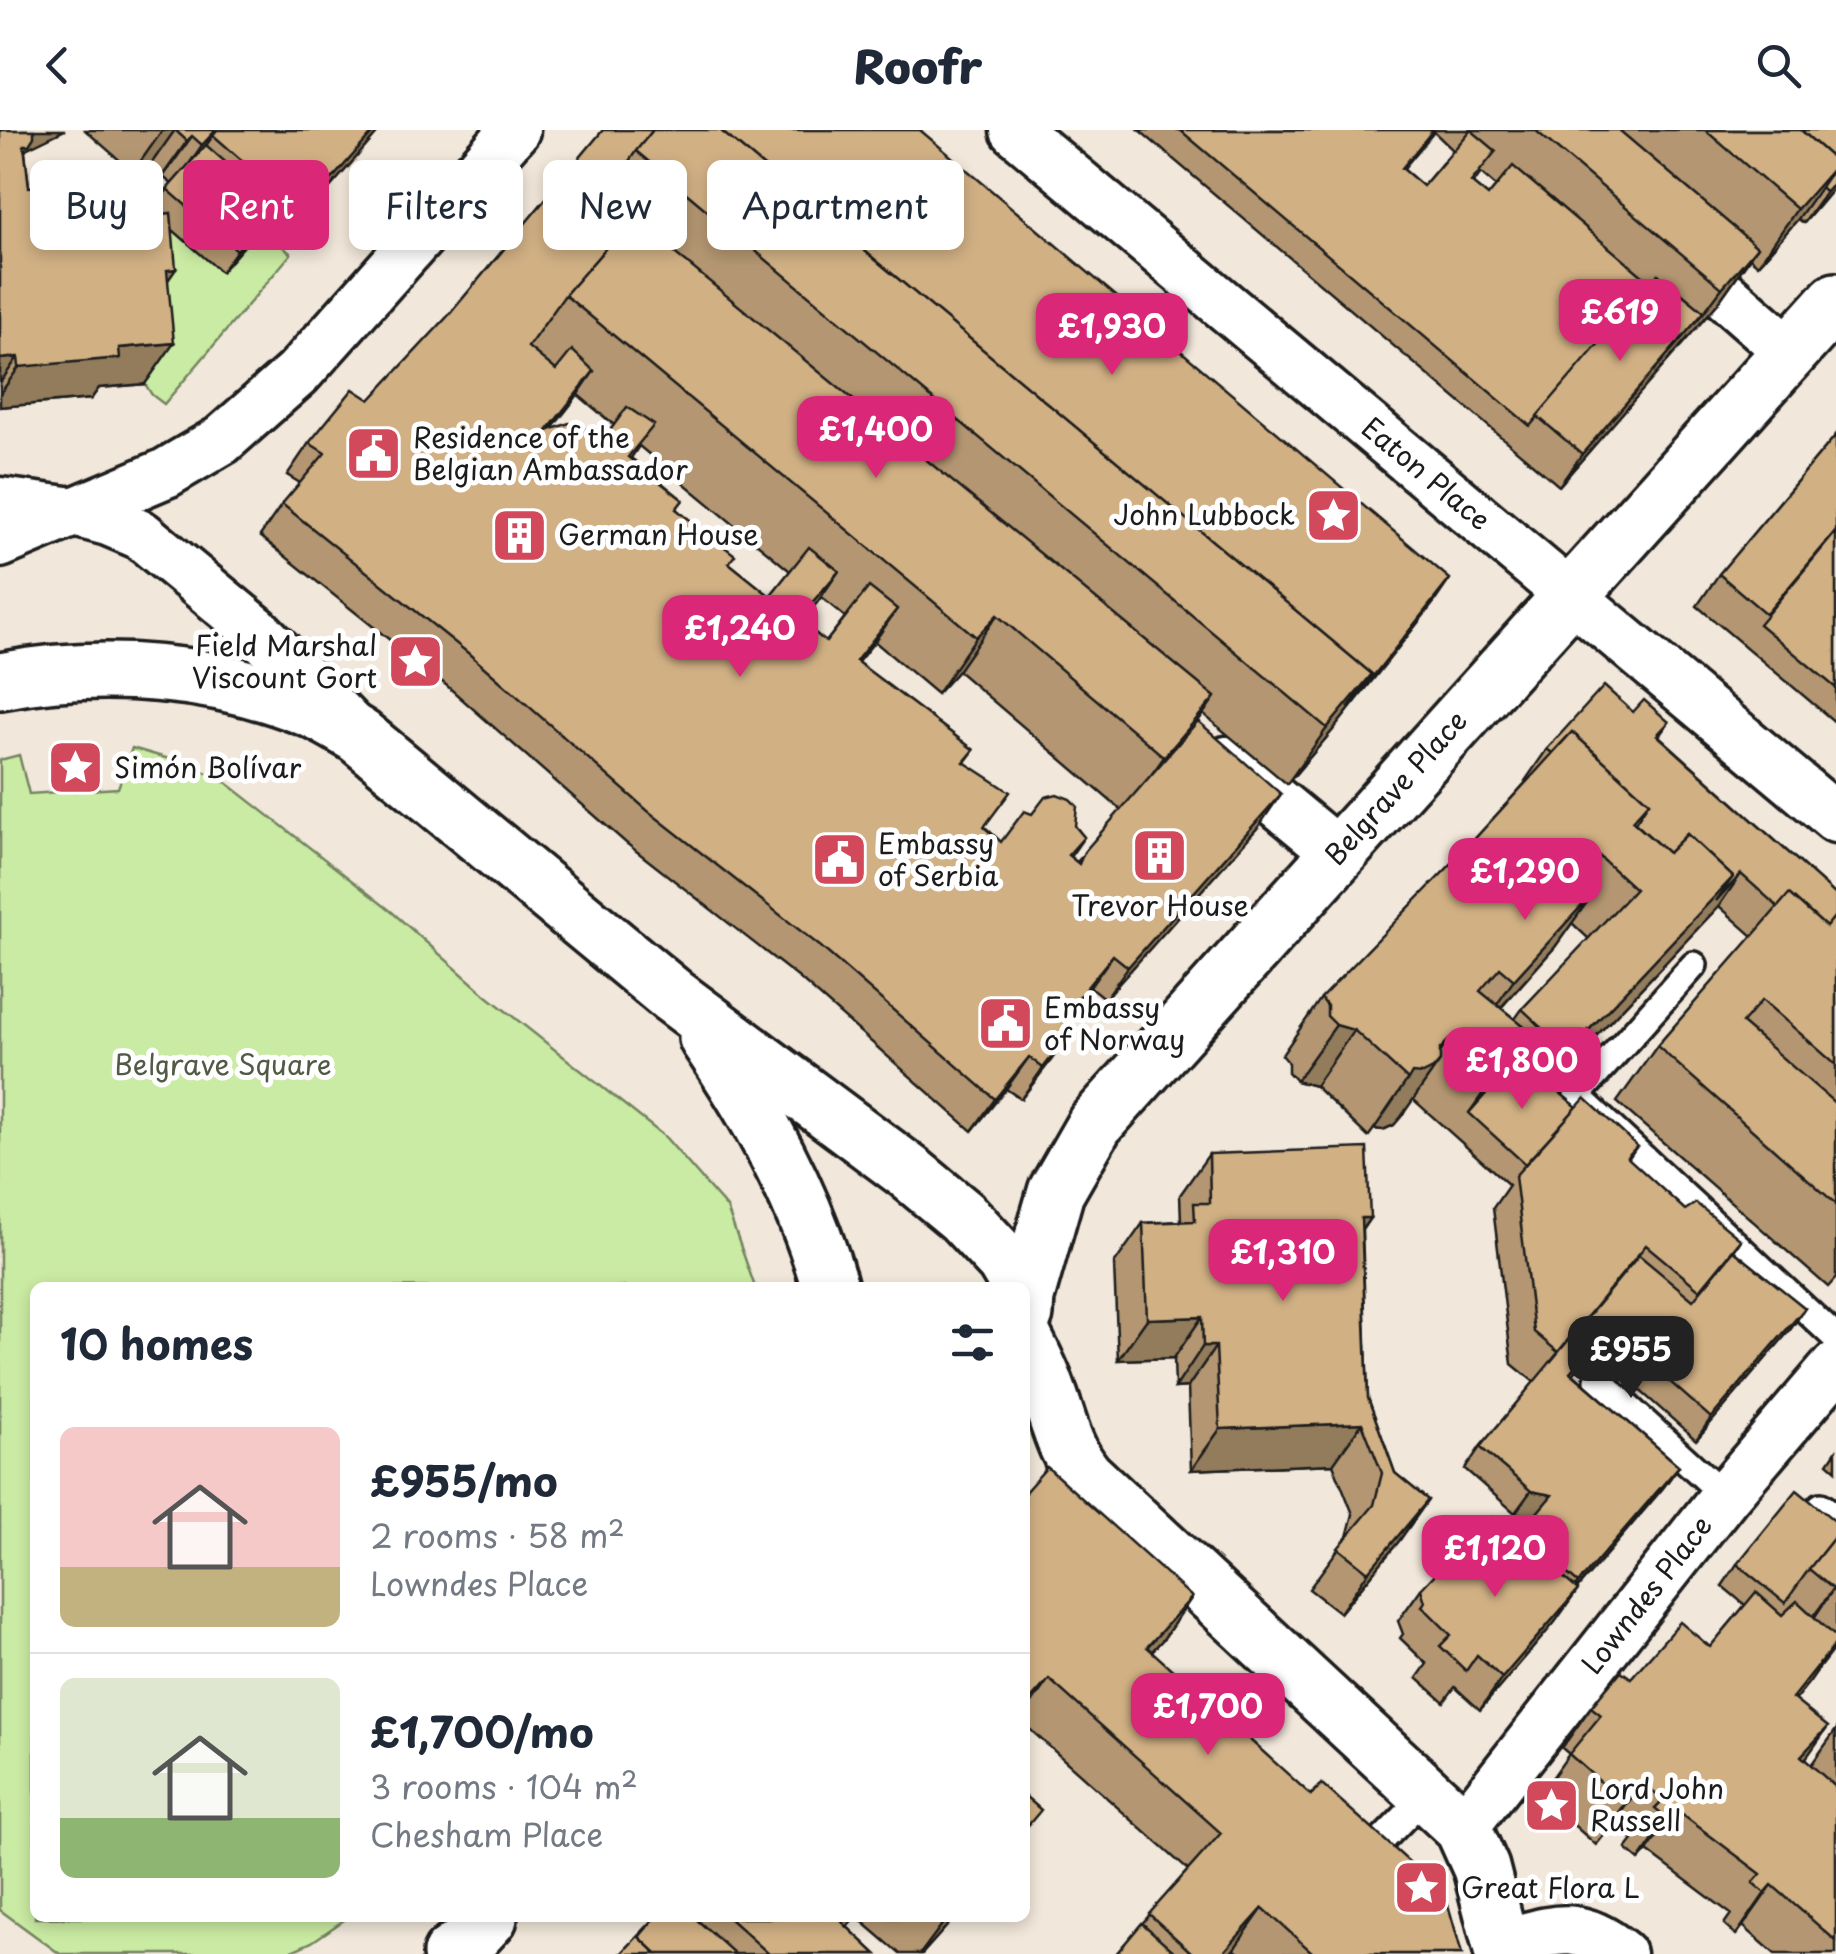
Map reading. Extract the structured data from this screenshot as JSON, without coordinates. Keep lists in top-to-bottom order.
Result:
{
  "streets": {
    "main road": ["Belgrave Place"],
    "street": ["Eaton Place", "Lowndes Place"]
  },
  "crossings": [
    ["Eaton Place", "Belgrave Place"]
  ],
  "parks": ["Belgrave Square"],
  "places": {
    "public building": ["Residence of the Belgian Ambassador", "Embassy of Serbia", "Embassy of Norway"],
    "place": [
      "John Lubbock",
      "Field Marshal Viscount Gort",
      "Simón Bolívar",
      "Lord John Russell",
      "Great Flora L"
    ],
    "building": ["German House", "Trevor House"]
  },
  "page": {
    "header": "Roofr",
    "chip": [
      "Buy",
      "Rent",
      "Filters",
      "New",
      "Apartment"
    ],
    "price": [
      "£619",
      "£1,930",
      "£1,400",
      "£1,240",
      "£1,290",
      "£1,800",
      "£1,310",
      "£955",
      "£1,120",
      "£1,700"
    ],
    "heading": "10 homes",
    "list": [
      {
        "name": "£955/mo",
        "note": "2 rooms · 58 m² · Lowndes Place"
      },
      {
        "name": "£1,700/mo",
        "note": "3 rooms · 104 m² · Chesham Place"
      }
    ]
  }
}
